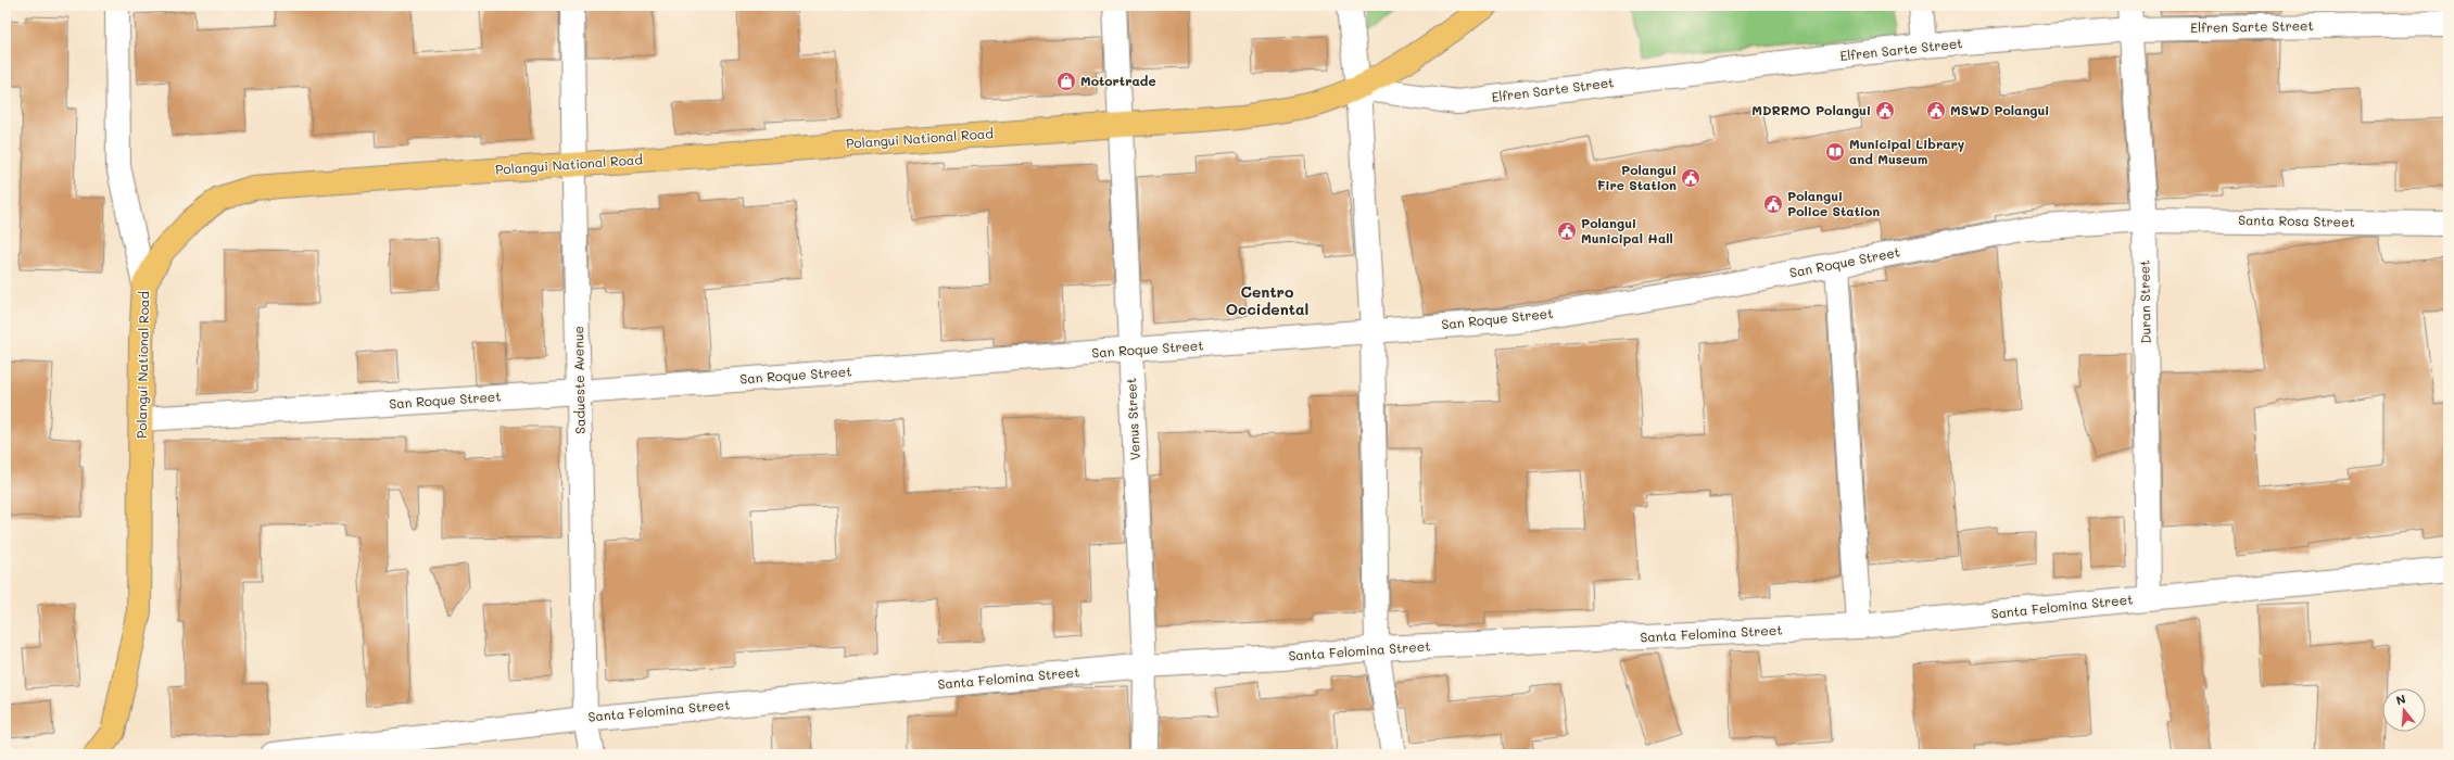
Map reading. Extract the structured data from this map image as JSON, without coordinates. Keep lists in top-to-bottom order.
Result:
{
  "streets": {
    "main road": ["Polangui National Road"],
    "street": [
      "Elfren Sarte Street",
      "Santa Rosa Street",
      "San Roque Street",
      "Duran Street",
      "Sadueste Avenue",
      "Venus Street",
      "Santa Felomina Street"
    ]
  },
  "crossings": [
    ["Elfren Sarte Street", "Polangui National Road"],
    ["Elfren Sarte Street", "Duran Street"],
    ["Polangui National Road", "San Roque Street"],
    ["Polangui National Road", "Sadueste Avenue"],
    ["Polangui National Road", "Venus Street"],
    ["Santa Rosa Street", "San Roque Street"],
    ["Santa Rosa Street", "Duran Street"],
    ["San Roque Street", "Duran Street"],
    ["San Roque Street", "Sadueste Avenue"],
    ["San Roque Street", "Venus Street"],
    ["Duran Street", "Santa Felomina Street"],
    ["Sadueste Avenue", "Santa Felomina Street"],
    ["Venus Street", "Santa Felomina Street"]
  ],
  "districts": ["Centro Occidental"],
  "places": {
    "shop": ["Motortrade"],
    "public building": [
      "MDRRMO Polangui",
      "MSWD Polangui",
      "Polangui Fire Station",
      "Polangui Police Station",
      "Polangui Municipal Hall"
    ],
    "library": ["Municipal Library and Museum"]
  },
  "north": "top"
}
